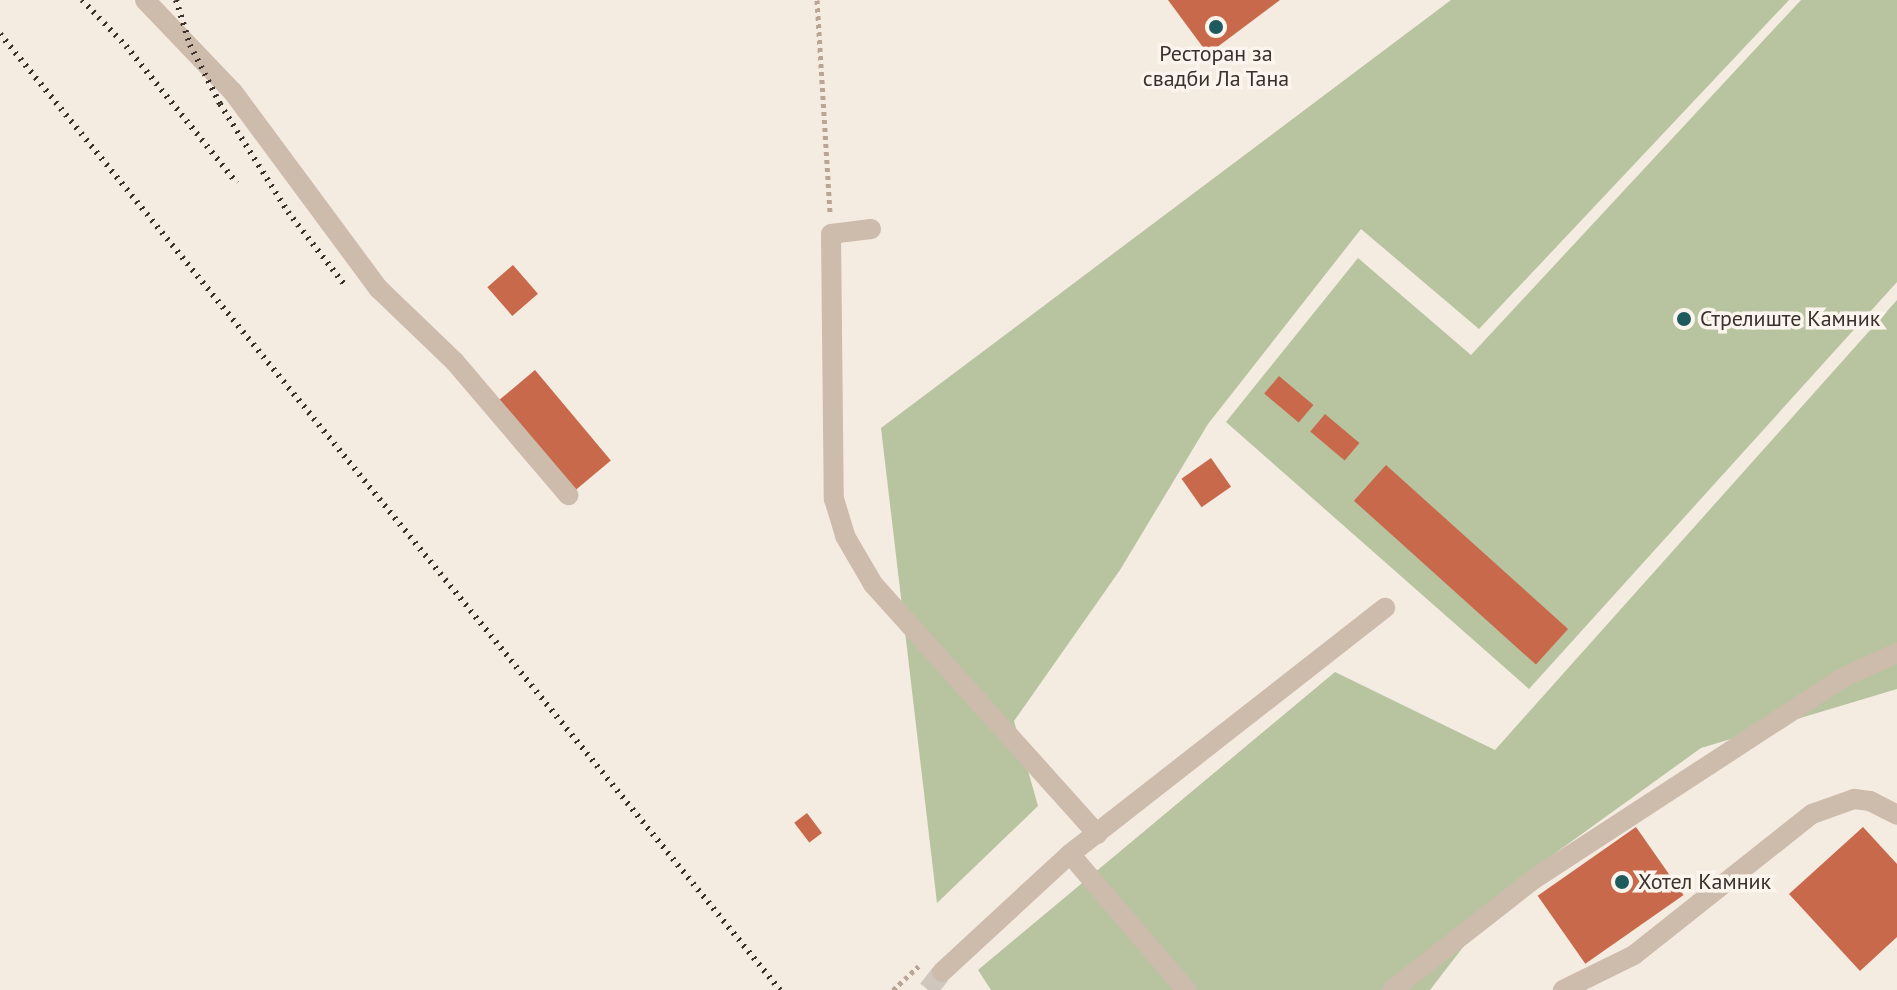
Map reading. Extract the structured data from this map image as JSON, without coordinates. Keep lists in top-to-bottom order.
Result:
{
  "places": ["Ресторан за свадби Ла Тана", "Стрелиште Камник", "Хотел Камник"]
}
